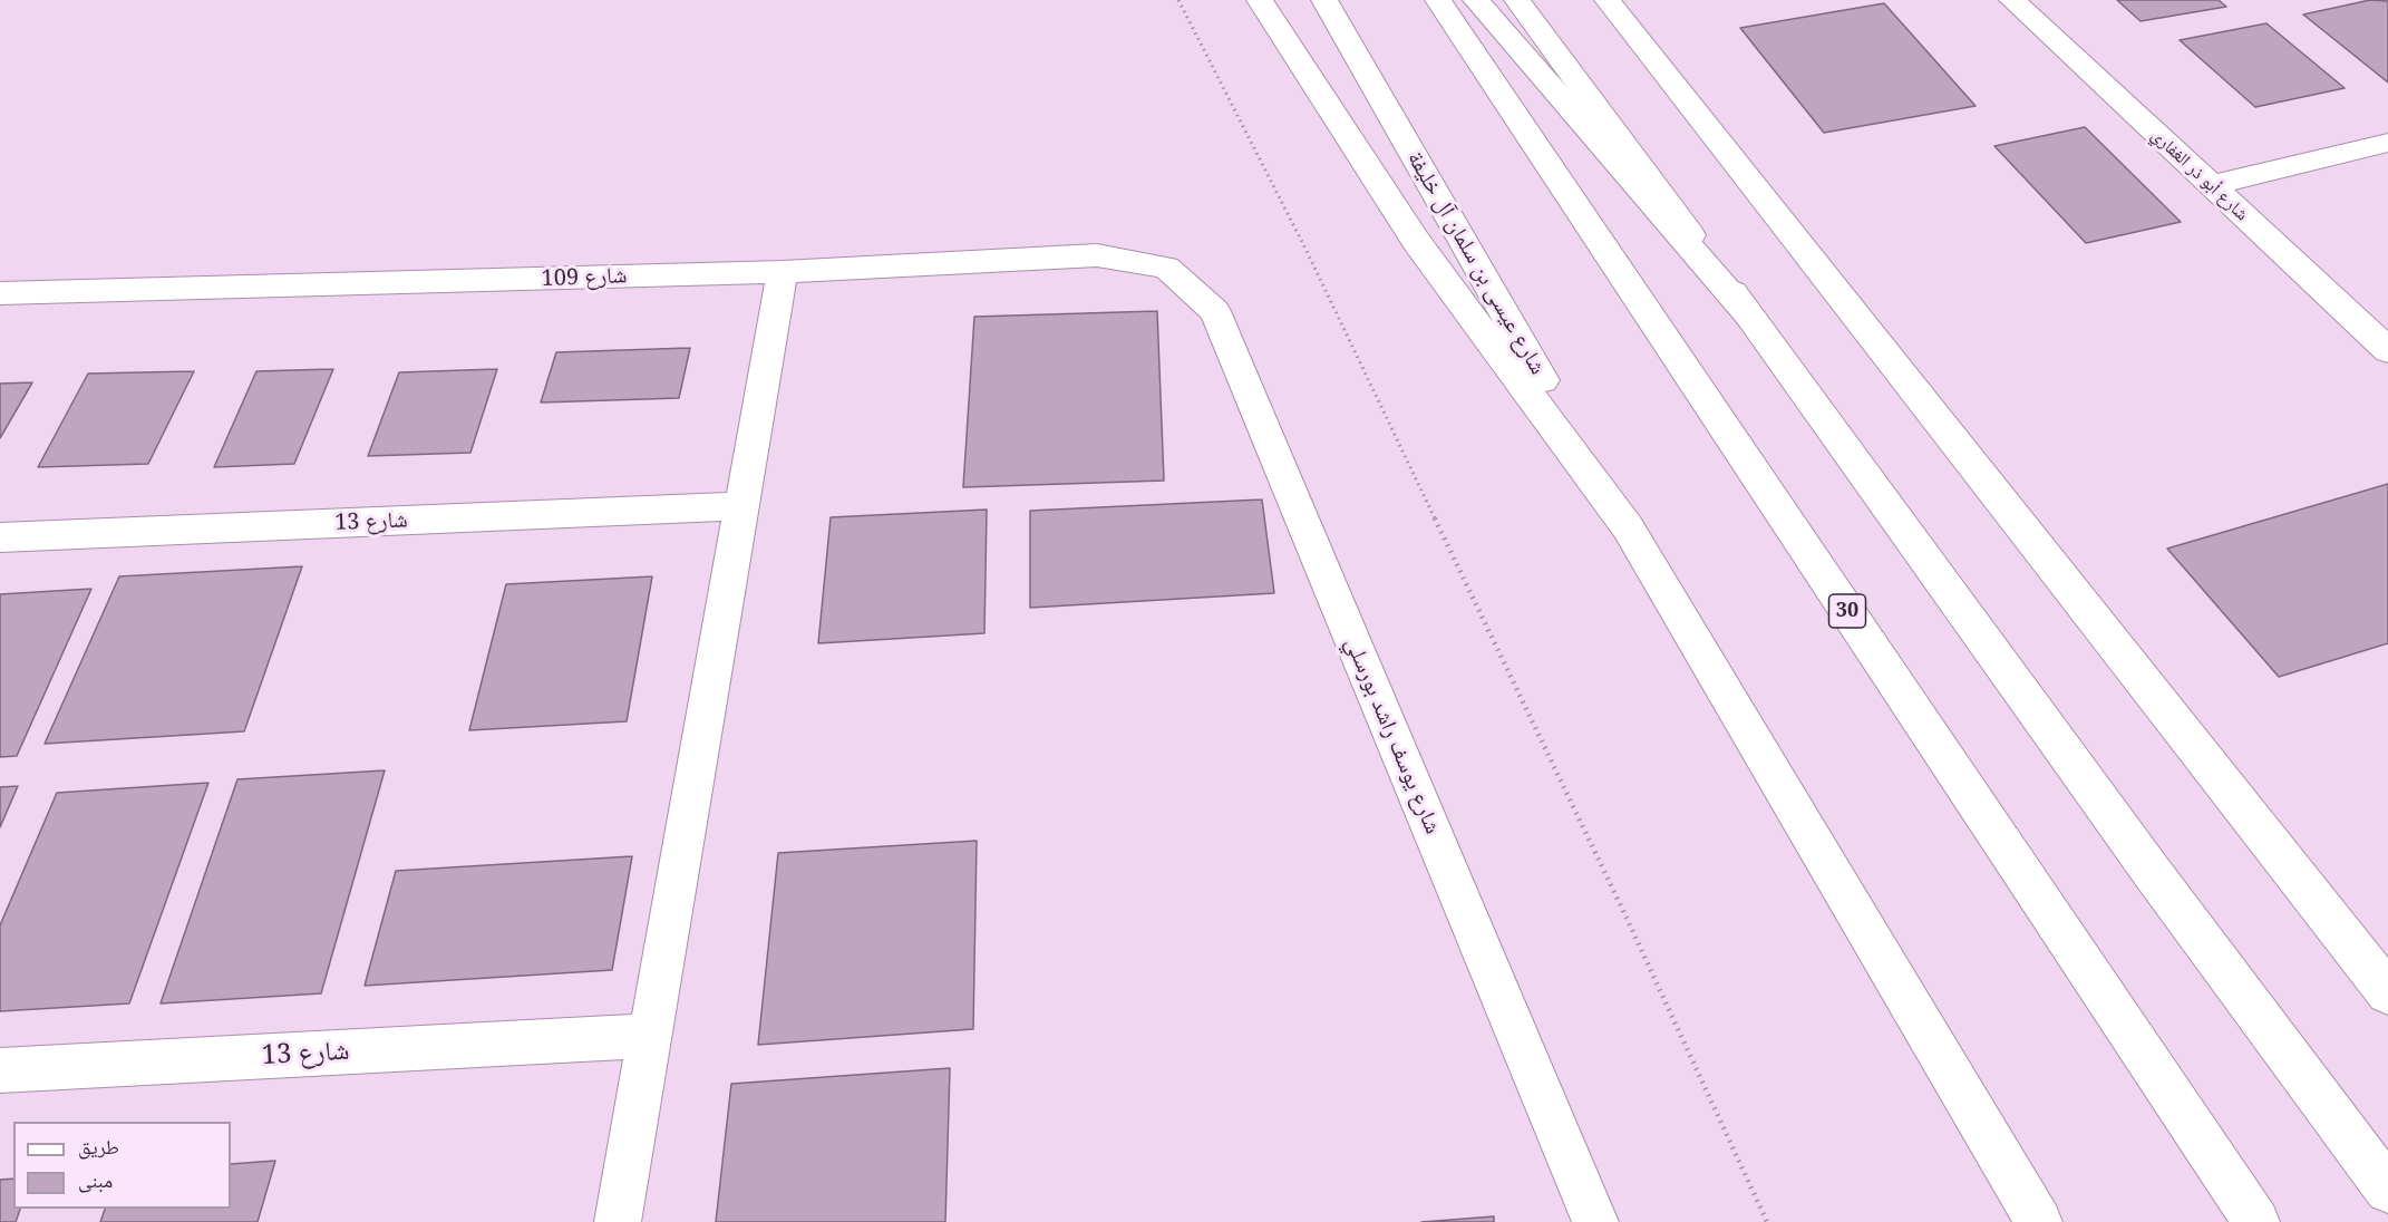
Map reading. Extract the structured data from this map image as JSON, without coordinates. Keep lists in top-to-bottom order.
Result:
{
  "streets": {
    "main road": [
      "شارع أبو ذر الغفاري",
      "شارع عيسى بن سلمان آل خليفة",
      "شارع 109",
      "شارع 13",
      "30",
      "شارع يوسف راشد بورسلي"
    ]
  },
  "crossings": [
    ["شارع 109", "شارع يوسف راشد بورسلي"]
  ],
  "legend": ["طريق", "مبنى"]
}
